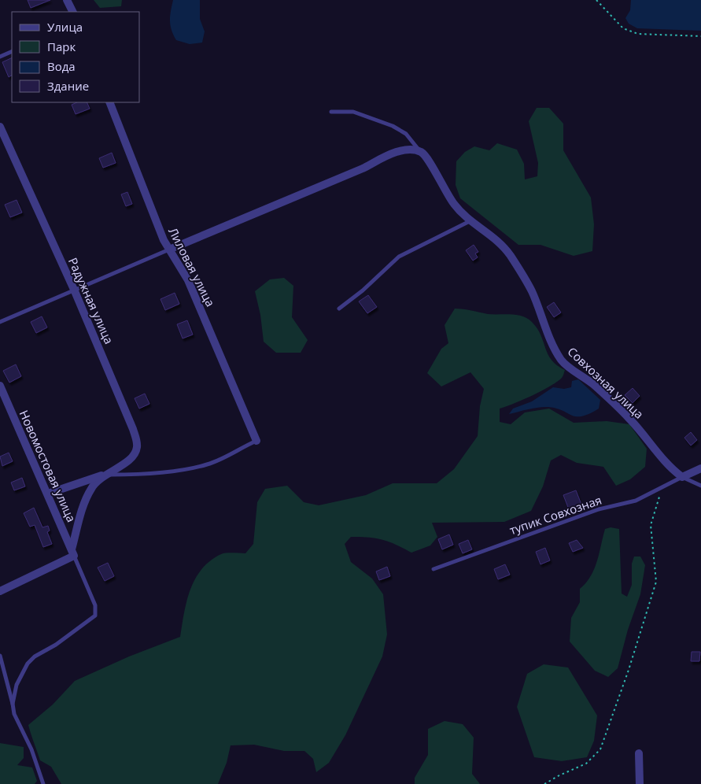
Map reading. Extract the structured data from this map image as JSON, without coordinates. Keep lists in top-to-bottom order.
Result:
{
  "streets": {
    "street": [
      "Лиловая улица",
      "Радужная улица",
      "Совхозная улица",
      "Новомостовая улица"
    ],
    "lane": ["тупик Совхозная"]
  },
  "crossings": [
    ["Совхозная улица", "тупик Совхозная"]
  ],
  "legend": [
    "Улица",
    "Парк",
    "Вода",
    "Здание"
  ]
}
